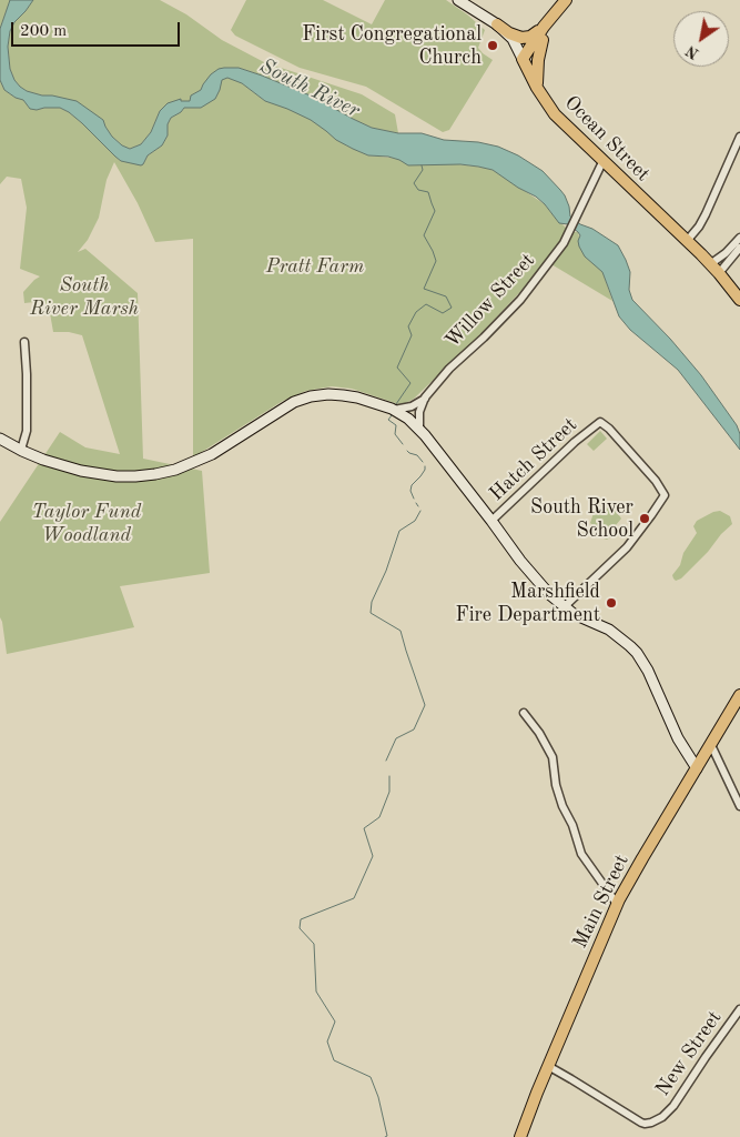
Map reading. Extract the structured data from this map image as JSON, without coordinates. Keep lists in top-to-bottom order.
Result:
{
  "streets": {
    "main road": ["Ocean Street", "Main Street"],
    "street": ["Willow Street", "Hatch Street", "New Street"]
  },
  "crossings": [
    ["Ocean Street", "Willow Street"],
    ["Main Street", "New Street"]
  ],
  "water": ["South River"],
  "parks": ["Pratt Farm", "South River Marsh", "Taylor Fund Woodland"],
  "places": ["First Congregational Church", "South River School", "Marshfield Fire Department"],
  "scale_bar": "200 m",
  "north": "bottom left"
}
